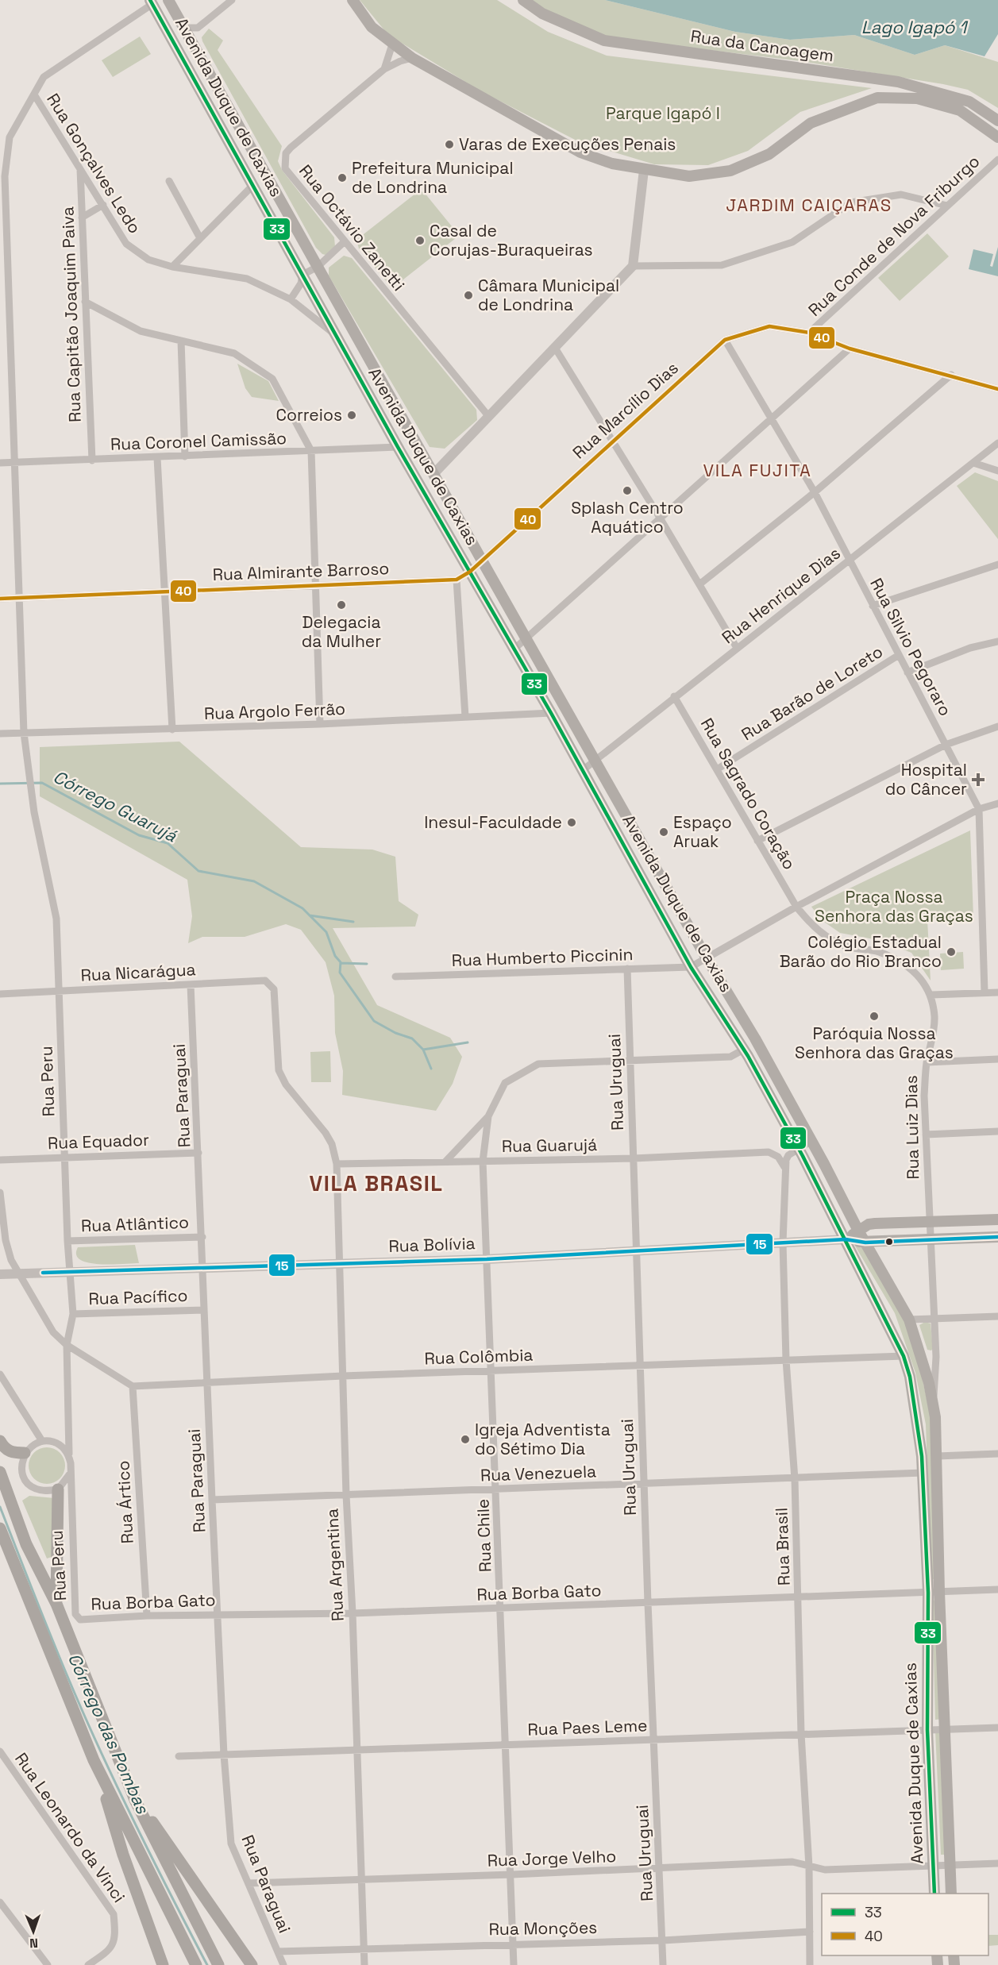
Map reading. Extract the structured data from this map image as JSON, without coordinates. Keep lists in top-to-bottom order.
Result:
{
  "streets": {
    "main road": ["Rua da Canoagem", "Avenida Duque de Caxias"],
    "street": [
      "Rua Gonçalves Ledo",
      "Rua Octávio Zanetti",
      "Rua Conde de Nova Friburgo",
      "Rua Capitão Joaquim Paiva",
      "Rua Marcílio Dias",
      "Rua Coronel Camissão",
      "Rua Almirante Barroso",
      "Rua Henrique Dias",
      "Rua Silvio Pegoraro",
      "Rua Barão de Loreto",
      "Rua Argolo Ferrão",
      "Rua Sagrado Coração",
      "Rua Humberto Piccinin",
      "Rua Nicarágua",
      "Rua Peru",
      "Rua Uruguai",
      "Rua Paraguai",
      "Rua Luiz Dias",
      "Rua Equador",
      "Rua Guarujá",
      "Rua Atlântico",
      "Rua Bolívia",
      "Rua Pacífico",
      "Rua Colômbia",
      "Rua Venezuela",
      "Rua Ártico",
      "Rua Chile",
      "Rua Brasil",
      "Rua Argentina",
      "Rua Borba Gato",
      "Rua Paes Leme",
      "Rua Leonardo da Vinci",
      "Rua Jorge Velho",
      "Rua Monções"
    ]
  },
  "crossings": [
    ["Avenida Duque de Caxias", "Rua Gonçalves Ledo"],
    ["Avenida Duque de Caxias", "Rua Marcílio Dias"],
    ["Avenida Duque de Caxias", "Rua Coronel Camissão"],
    ["Avenida Duque de Caxias", "Rua Almirante Barroso"],
    ["Avenida Duque de Caxias", "Rua Henrique Dias"],
    ["Avenida Duque de Caxias", "Rua Argolo Ferrão"],
    ["Avenida Duque de Caxias", "Rua Humberto Piccinin"],
    ["Avenida Duque de Caxias", "Rua Peru"],
    ["Avenida Duque de Caxias", "Rua Luiz Dias"],
    ["Avenida Duque de Caxias", "Rua Bolívia"],
    ["Avenida Duque de Caxias", "Rua Colômbia"],
    ["Avenida Duque de Caxias", "Rua Venezuela"],
    ["Avenida Duque de Caxias", "Rua Borba Gato"],
    ["Avenida Duque de Caxias", "Rua Paes Leme"],
    ["Avenida Duque de Caxias", "Rua Jorge Velho"],
    ["Rua Gonçalves Ledo", "Rua Capitão Joaquim Paiva"],
    ["Rua Gonçalves Ledo", "Rua Peru"],
    ["Rua Conde de Nova Friburgo", "Rua Marcílio Dias"],
    ["Rua Capitão Joaquim Paiva", "Rua Coronel Camissão"],
    ["Rua Marcílio Dias", "Rua Almirante Barroso"],
    ["Rua Marcílio Dias", "Rua Silvio Pegoraro"],
    ["Rua Coronel Camissão", "Rua Peru"],
    ["Rua Almirante Barroso", "Rua Peru"],
    ["Rua Henrique Dias", "Rua Silvio Pegoraro"],
    ["Rua Henrique Dias", "Rua Sagrado Coração"],
    ["Rua Silvio Pegoraro", "Rua Barão de Loreto"],
    ["Rua Barão de Loreto", "Rua Sagrado Coração"],
    ["Rua Argolo Ferrão", "Rua Peru"],
    ["Rua Sagrado Coração", "Rua Luiz Dias"],
    ["Rua Humberto Piccinin", "Rua Uruguai"],
    ["Rua Nicarágua", "Rua Peru"],
    ["Rua Nicarágua", "Rua Paraguai"],
    ["Rua Nicarágua", "Rua Argentina"],
    ["Rua Peru", "Rua Equador"],
    ["Rua Peru", "Rua Atlântico"],
    ["Rua Peru", "Rua Bolívia"],
    ["Rua Peru", "Rua Pacífico"],
    ["Rua Peru", "Rua Borba Gato"],
    ["Rua Uruguai", "Rua Guarujá"],
    ["Rua Uruguai", "Rua Bolívia"],
    ["Rua Uruguai", "Rua Colômbia"],
    ["Rua Uruguai", "Rua Venezuela"],
    ["Rua Uruguai", "Rua Borba Gato"],
    ["Rua Uruguai", "Rua Paes Leme"],
    ["Rua Uruguai", "Rua Jorge Velho"],
    ["Rua Uruguai", "Rua Monções"],
    ["Rua Paraguai", "Rua Equador"],
    ["Rua Paraguai", "Rua Atlântico"],
    ["Rua Paraguai", "Rua Bolívia"],
    ["Rua Paraguai", "Rua Pacífico"],
    ["Rua Paraguai", "Rua Colômbia"],
    ["Rua Paraguai", "Rua Venezuela"],
    ["Rua Paraguai", "Rua Borba Gato"],
    ["Rua Paraguai", "Rua Paes Leme"],
    ["Rua Paraguai", "Rua Jorge Velho"],
    ["Rua Paraguai", "Rua Monções"],
    ["Rua Guarujá", "Rua Chile"],
    ["Rua Guarujá", "Rua Brasil"],
    ["Rua Guarujá", "Rua Argentina"],
    ["Rua Bolívia", "Rua Chile"],
    ["Rua Bolívia", "Rua Brasil"],
    ["Rua Bolívia", "Rua Argentina"],
    ["Rua Colômbia", "Rua Ártico"],
    ["Rua Colômbia", "Rua Chile"],
    ["Rua Colômbia", "Rua Brasil"],
    ["Rua Colômbia", "Rua Argentina"],
    ["Rua Venezuela", "Rua Chile"],
    ["Rua Venezuela", "Rua Brasil"],
    ["Rua Venezuela", "Rua Argentina"],
    ["Rua Ártico", "Rua Borba Gato"],
    ["Rua Chile", "Rua Borba Gato"],
    ["Rua Chile", "Rua Paes Leme"],
    ["Rua Chile", "Rua Jorge Velho"],
    ["Rua Chile", "Rua Monções"],
    ["Rua Brasil", "Rua Borba Gato"],
    ["Rua Brasil", "Rua Paes Leme"],
    ["Rua Brasil", "Rua Jorge Velho"],
    ["Rua Brasil", "Rua Monções"],
    ["Rua Argentina", "Rua Borba Gato"],
    ["Rua Argentina", "Rua Paes Leme"],
    ["Rua Argentina", "Rua Jorge Velho"],
    ["Rua Argentina", "Rua Monções"]
  ],
  "districts": ["JARDIM CAIÇARAS", "VILA FUJITA", "VILA BRASIL"],
  "water": ["Lago Igapó 1", "Córrego Guarujá", "Córrego das Pombas"],
  "parks": ["Parque Igapó I", "Praça Nossa Senhora das Graças"],
  "places": {
    "other": [
      "Varas de Execuções Penais",
      "Prefeitura Municipal de Londrina",
      "Casal de Corujas-Buraqueiras",
      "Câmara Municipal de Londrina",
      "Correios",
      "Splash Centro Aquático",
      "Delegacia da Mulher",
      "Inesul-Faculdade",
      "Espaço Aruak",
      "Colégio Estadual Barão do Rio Branco",
      "Paróquia Nossa Senhora das Graças",
      "Igreja Adventista do Sétimo Dia"
    ],
    "health": ["Hospital do Câncer"]
  },
  "lines": ["transit line 33", "transit line 40", "transit line 15"],
  "legend": ["33", "40"],
  "north": "bottom"
}
